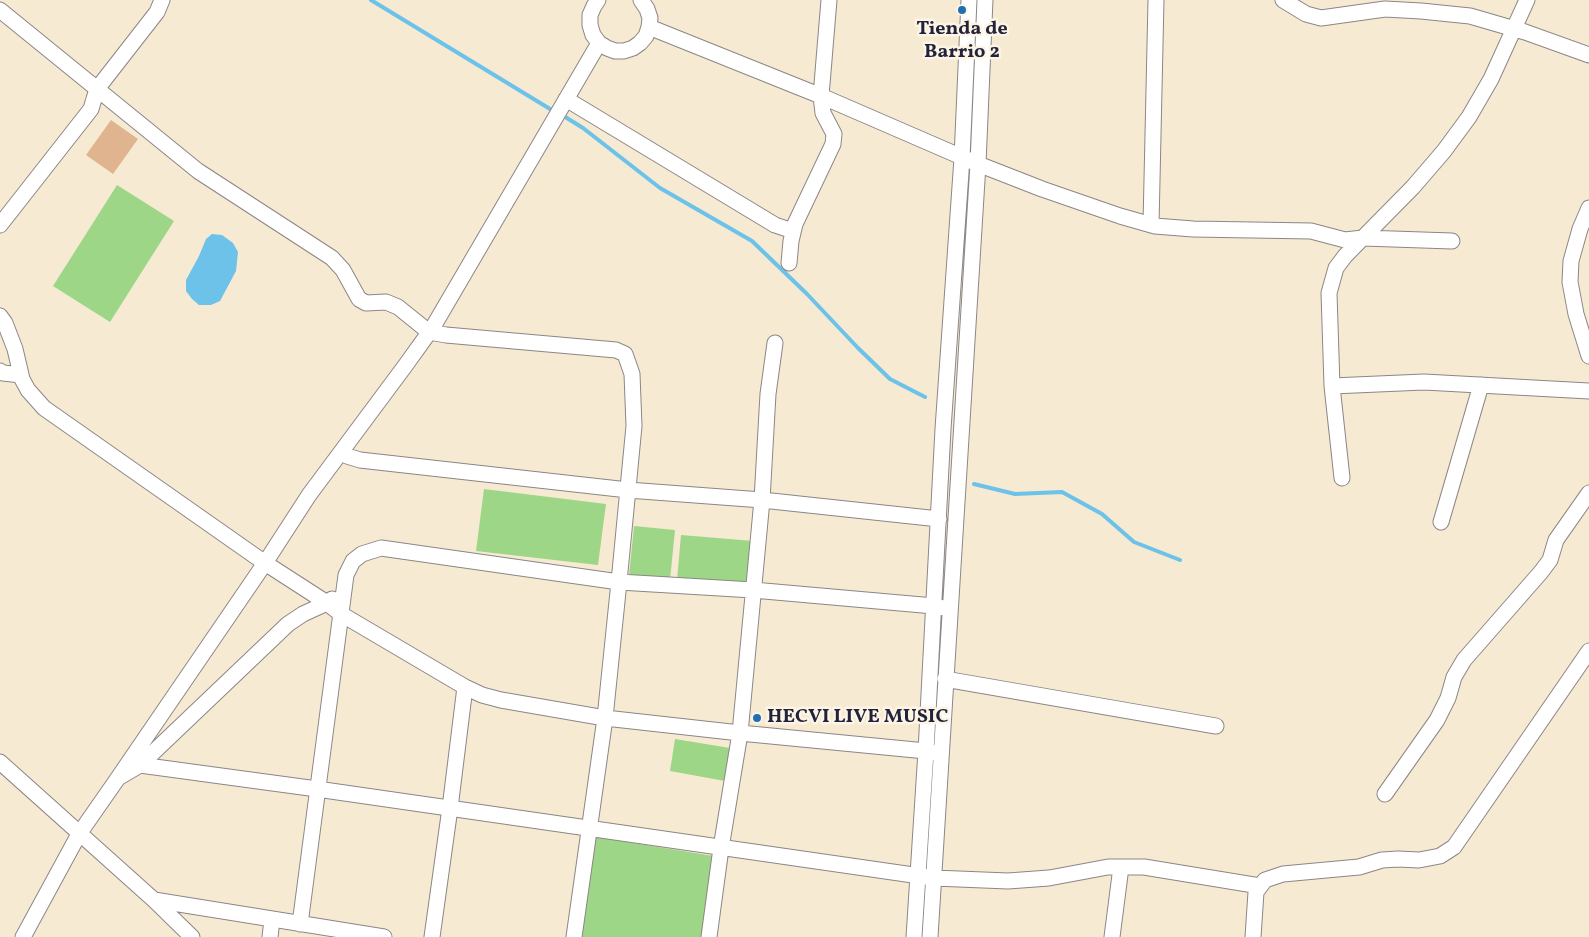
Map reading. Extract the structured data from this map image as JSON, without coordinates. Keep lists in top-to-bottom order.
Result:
{
  "places": ["Tienda de Barrio 2", "HECVI LIVE MUSIC"]
}
